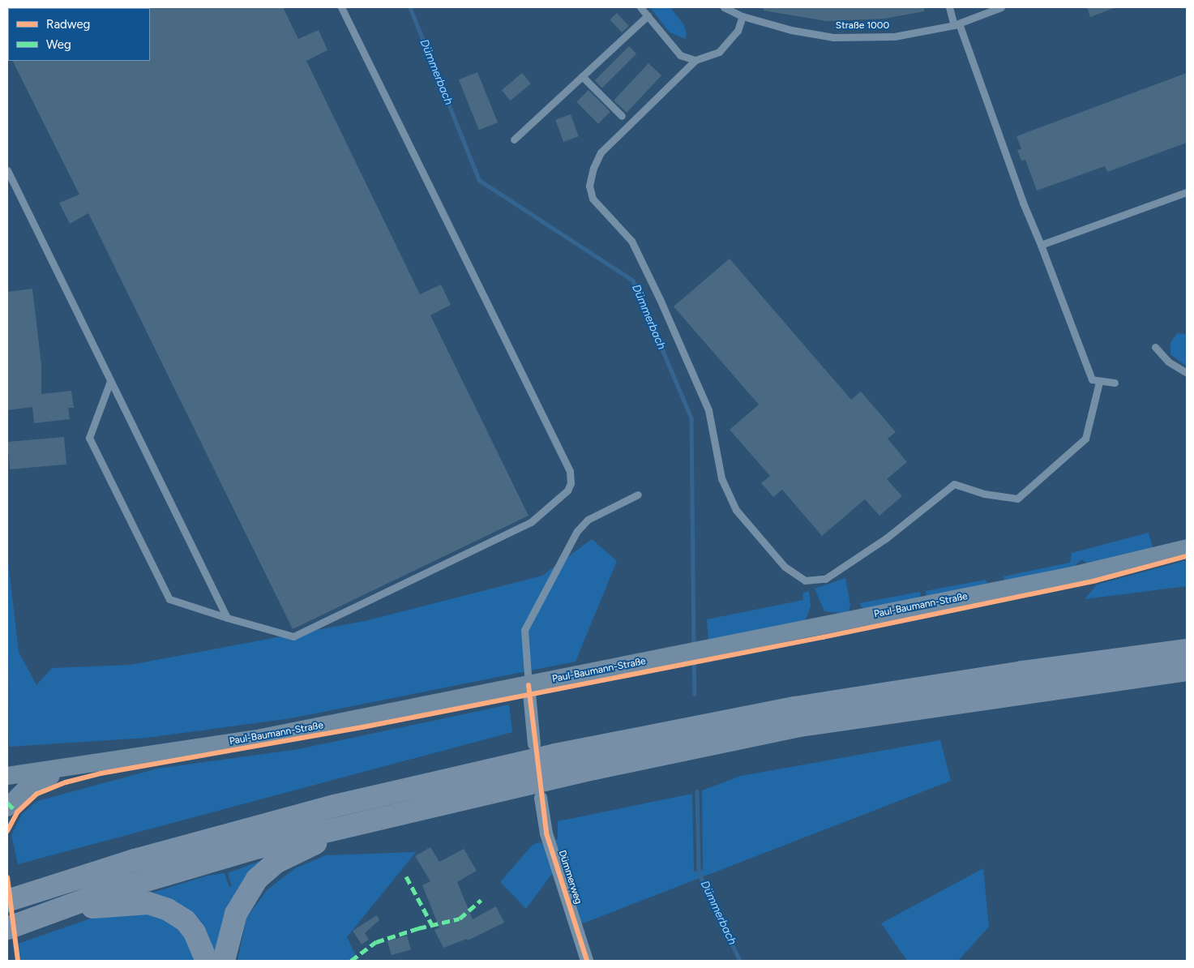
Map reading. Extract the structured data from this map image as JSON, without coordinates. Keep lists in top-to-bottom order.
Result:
{
  "streets": {
    "main road": ["Paul-Baumann-Straße"],
    "street": ["Dümmerweg"],
    "lane": ["Straße 1000"]
  },
  "water": ["Dümmerbach"],
  "legend": ["Radweg", "Weg"]
}
